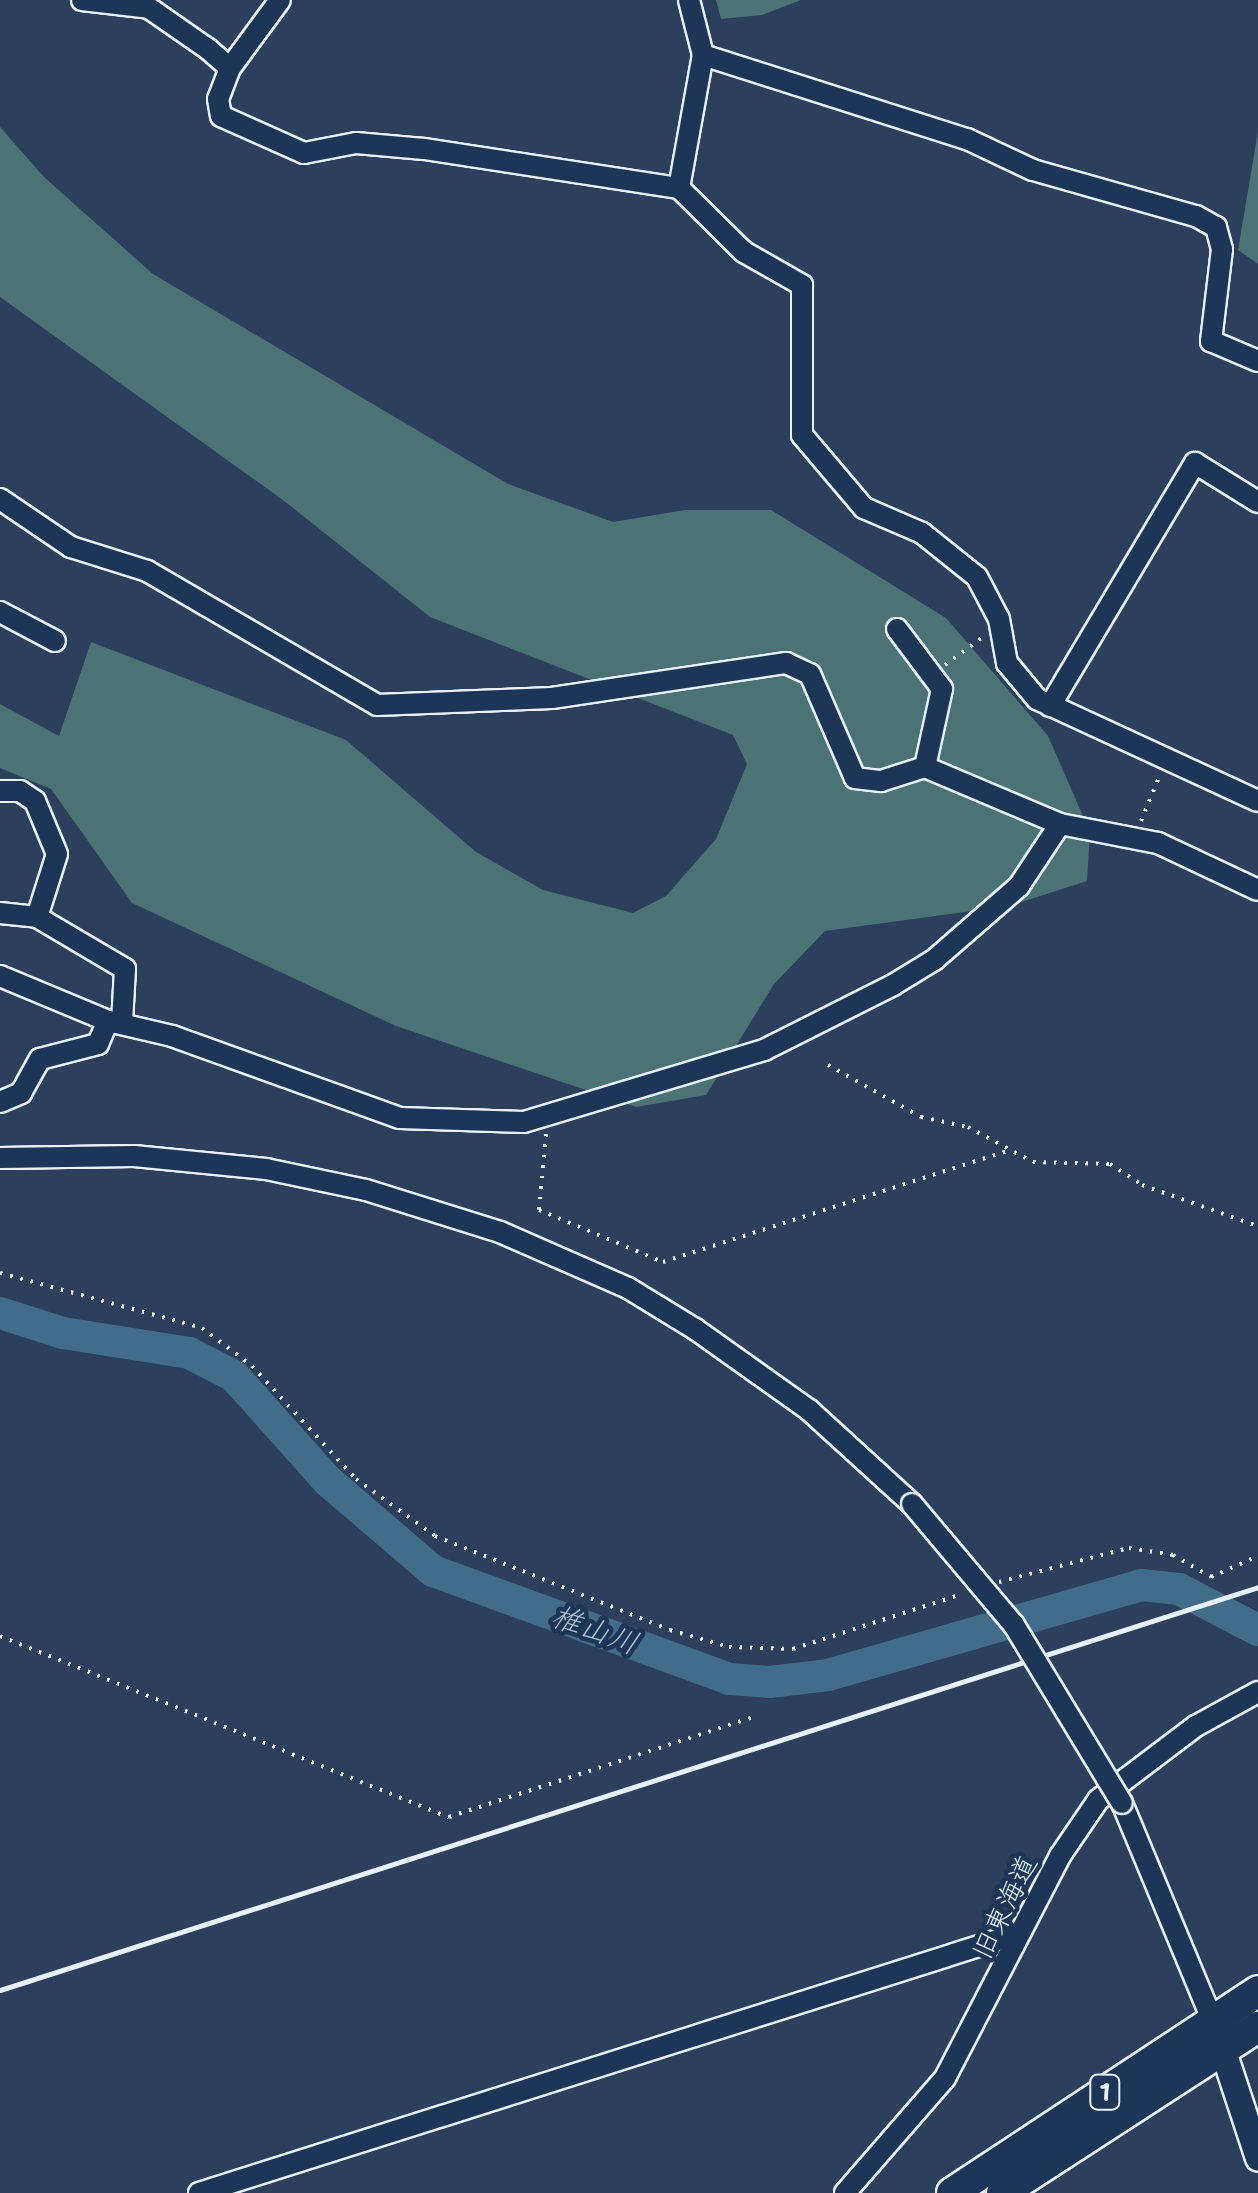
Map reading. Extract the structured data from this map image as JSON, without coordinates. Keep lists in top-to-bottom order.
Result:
{
  "streets": {
    "highway": ["1"],
    "street": ["旧東海道"]
  },
  "water": ["椎山川"]
}
